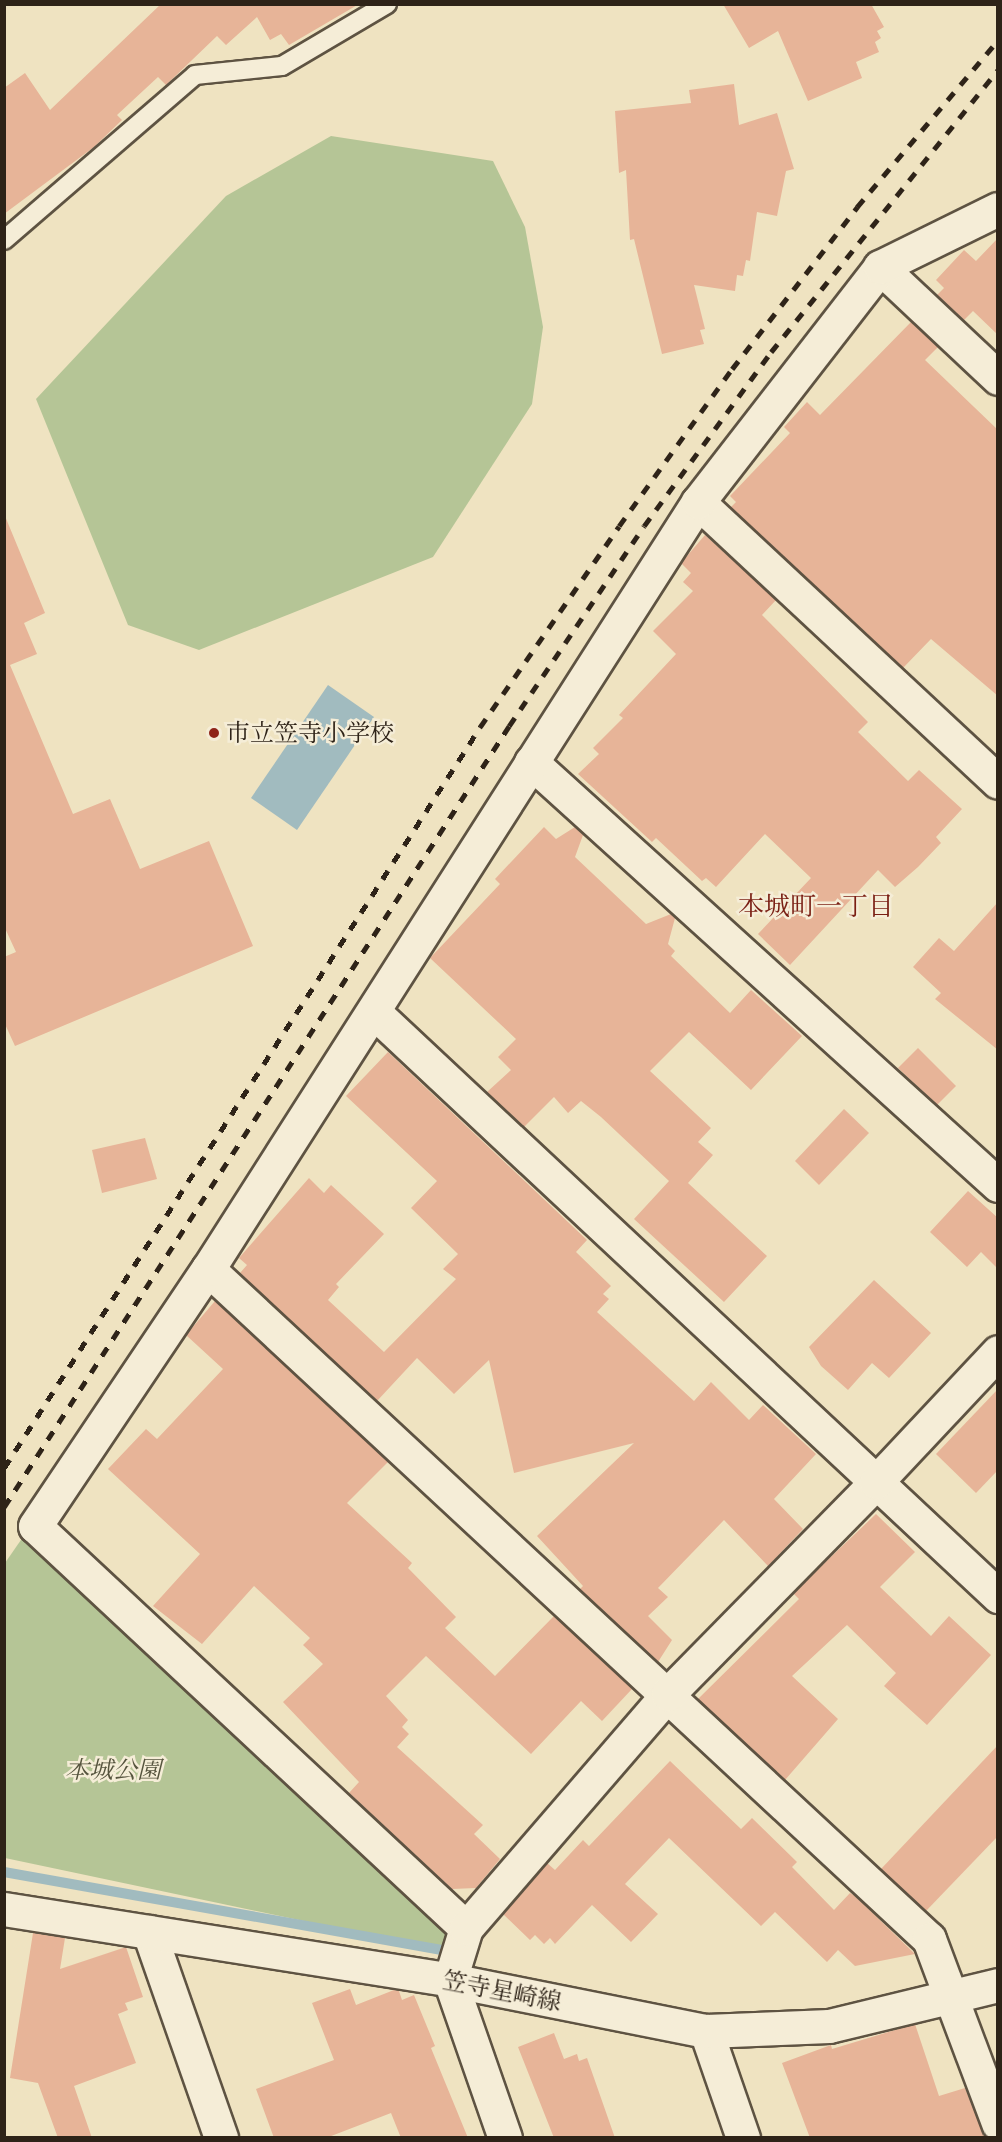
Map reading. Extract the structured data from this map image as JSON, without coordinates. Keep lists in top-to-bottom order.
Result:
{
  "streets": {
    "street": ["笠寺星崎線"]
  },
  "districts": ["本城町一丁目"],
  "parks": ["本城公園"],
  "places": ["市立笠寺小学校"]
}
